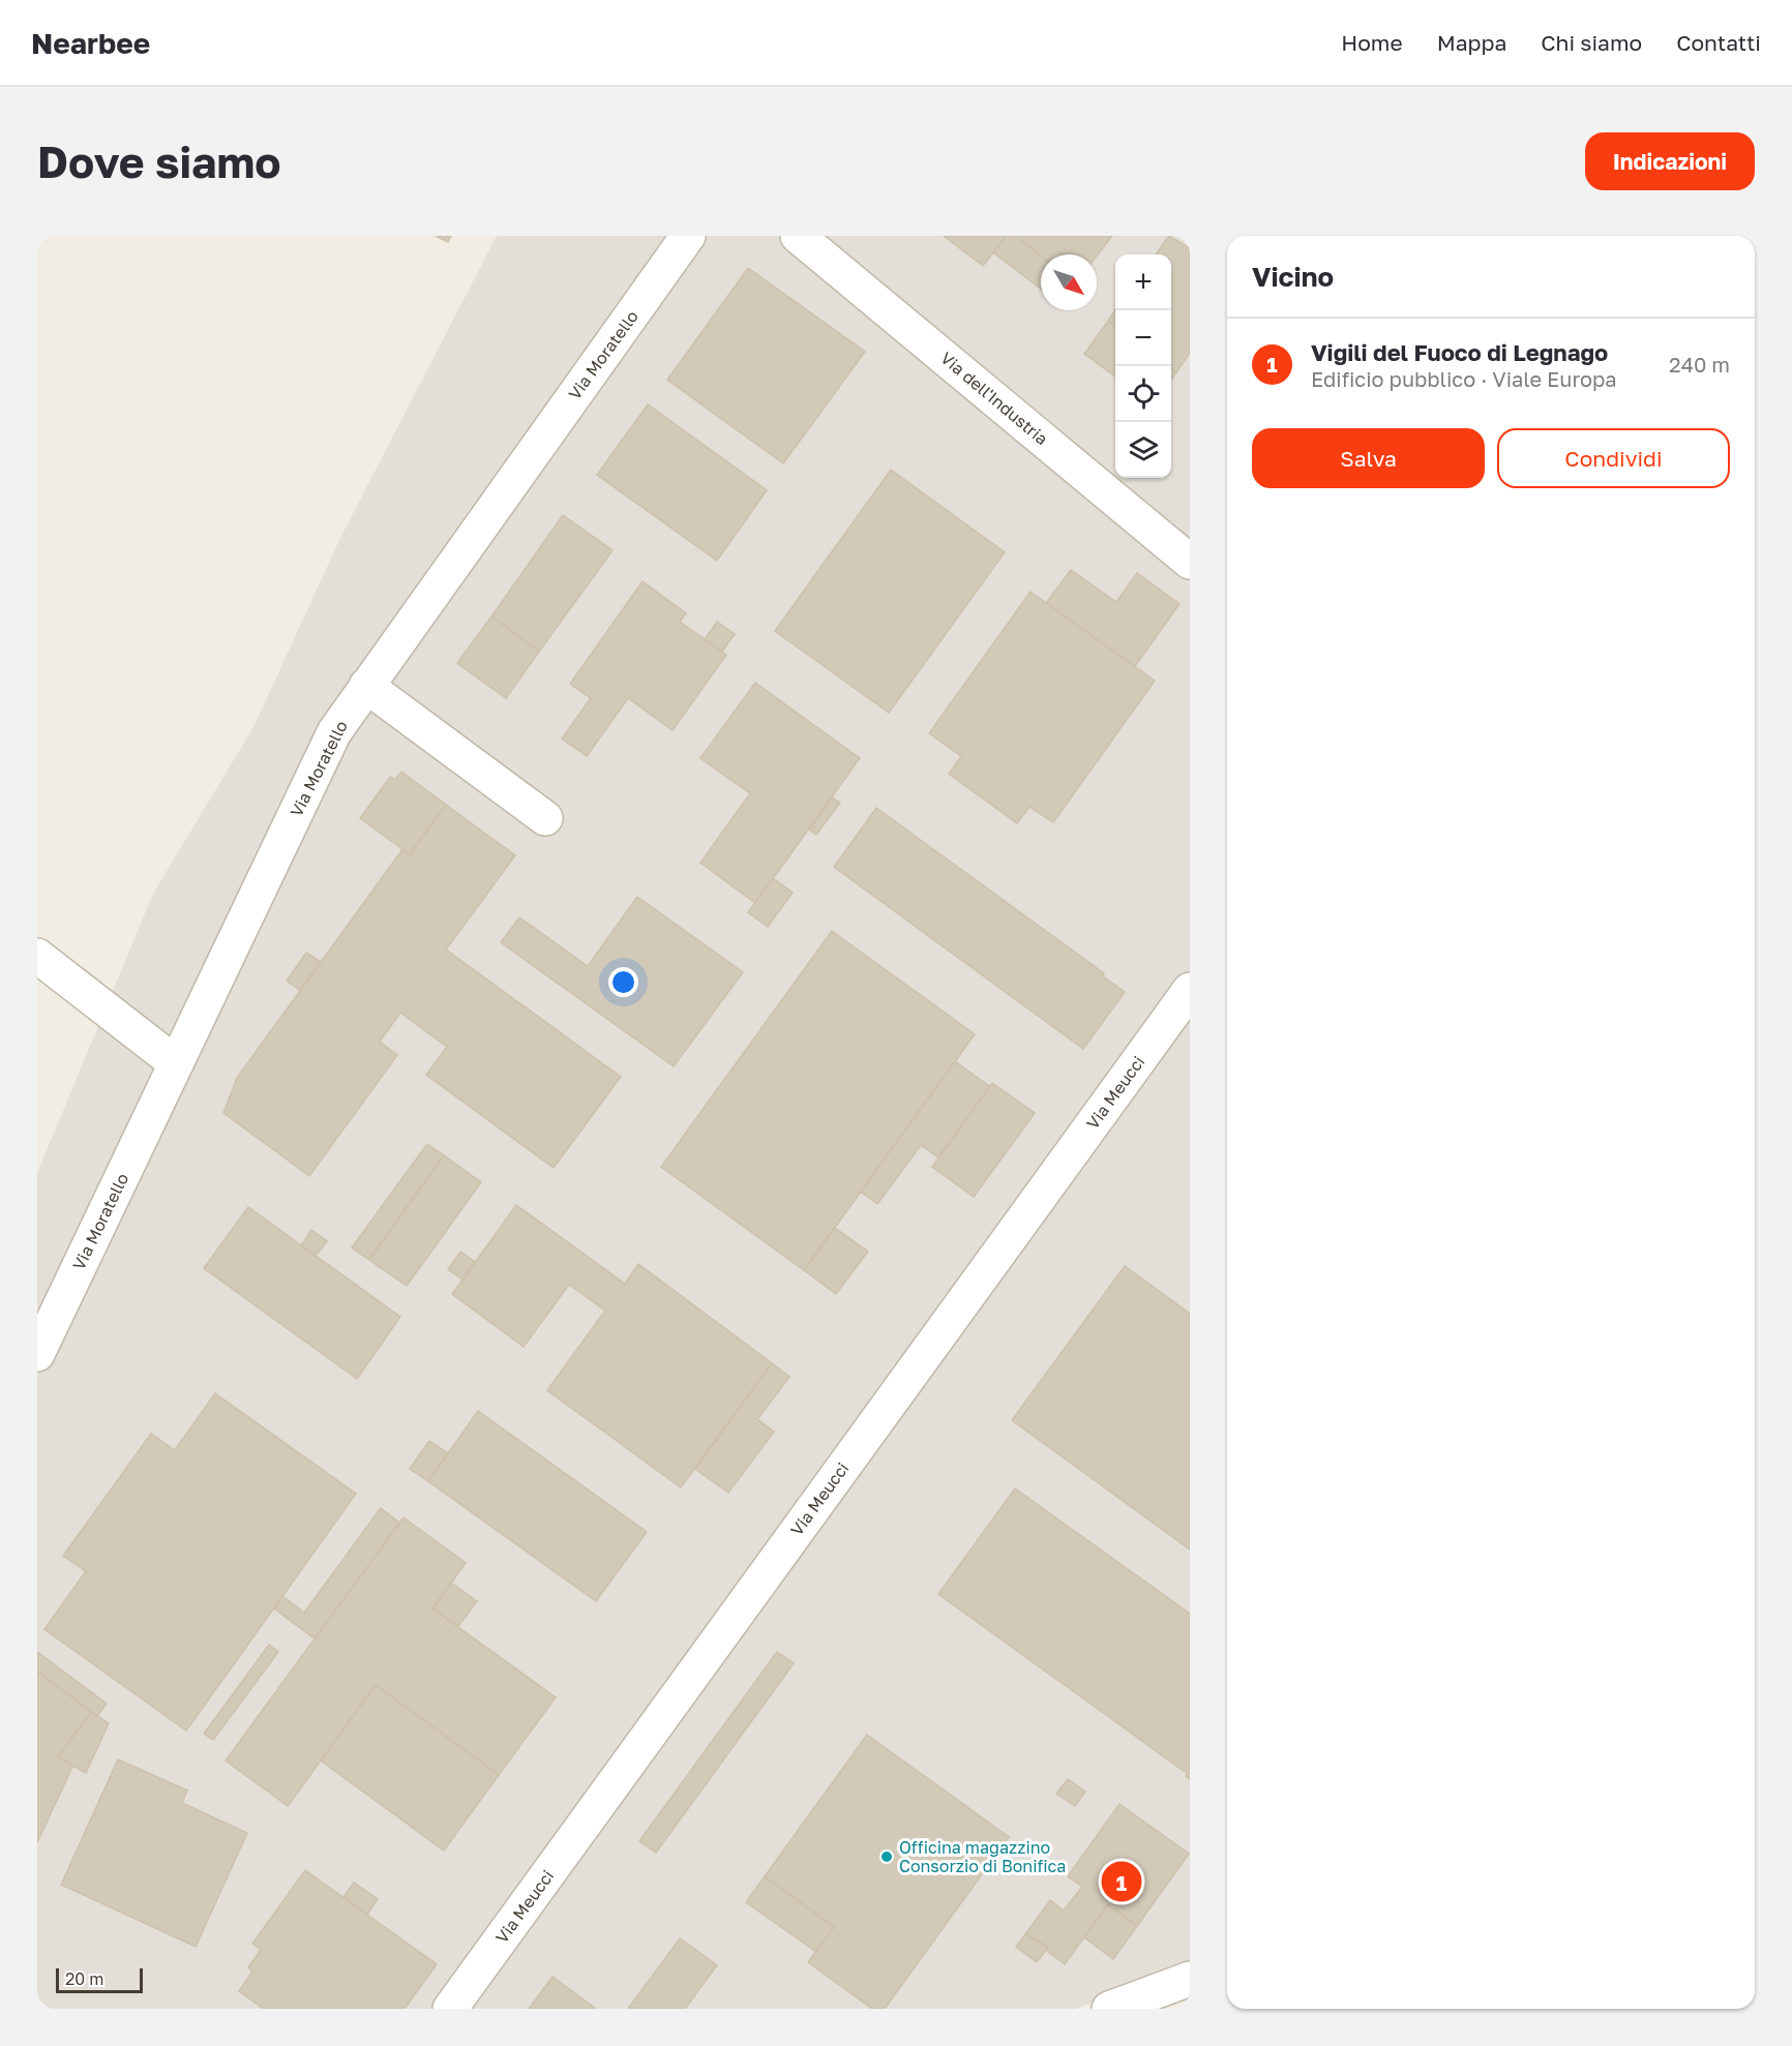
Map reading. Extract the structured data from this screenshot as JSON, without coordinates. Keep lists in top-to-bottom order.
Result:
{
  "streets": {
    "street": ["Via Moratello", "Via dell'Industria", "Via Meucci"]
  },
  "places": ["Officina magazzino Consorzio di Bonifica"],
  "scale_bar": "20 m",
  "north": "bottom right",
  "page": {
    "header": "Nearbee",
    "nav": [
      "Home",
      "Mappa",
      "Chi siamo",
      "Contatti"
    ],
    "buttons": [
      "Indicazioni",
      ["Salva", "Condividi"]
    ],
    "title": "Dove siamo",
    "heading": "Vicino",
    "map_buttons": ["+", "−"],
    "list": [
      {
        "mark": "1",
        "name": "Vigili del Fuoco di Legnago",
        "note": "Edificio pubblico · Viale Europa",
        "value": "240 m"
      }
    ],
    "pins": "1",
    "scale": "20 m"
  }
}
